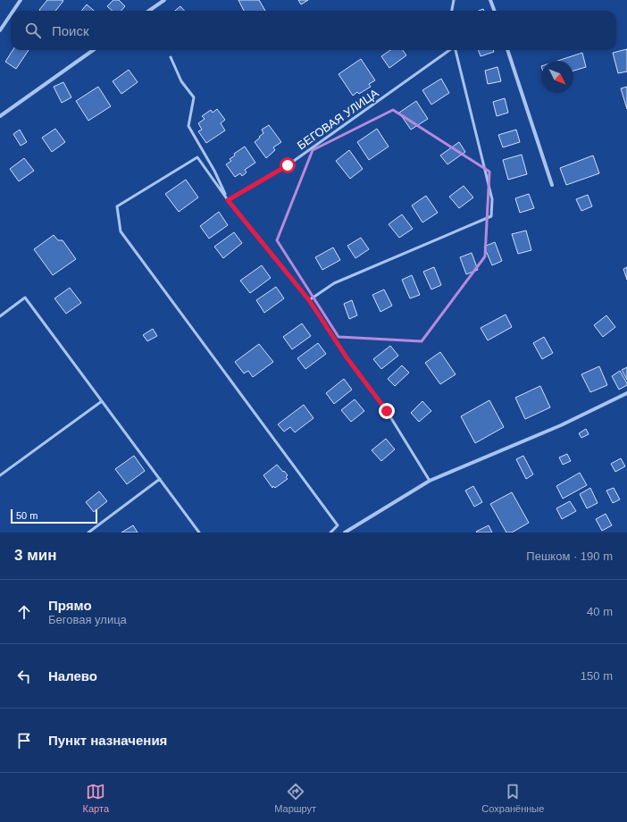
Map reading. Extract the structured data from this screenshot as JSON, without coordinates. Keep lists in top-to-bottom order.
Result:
{
  "streets": {
    "lane": ["БЕГОВАЯ УЛИЦА"]
  },
  "scale_bar": "50 m",
  "north": "bottom right",
  "page": {
    "search": "Поиск",
    "scale": "50 m",
    "heading": ["3 мин", "Пешком · 190 m"],
    "list": [
      ["Прямо", "Беговая улица", "40 m"],
      ["Налево", "150 m"],
      "Пункт назначения"
    ],
    "nav": ["Карта", "Маршрут", "Сохранённые"]
  }
}
